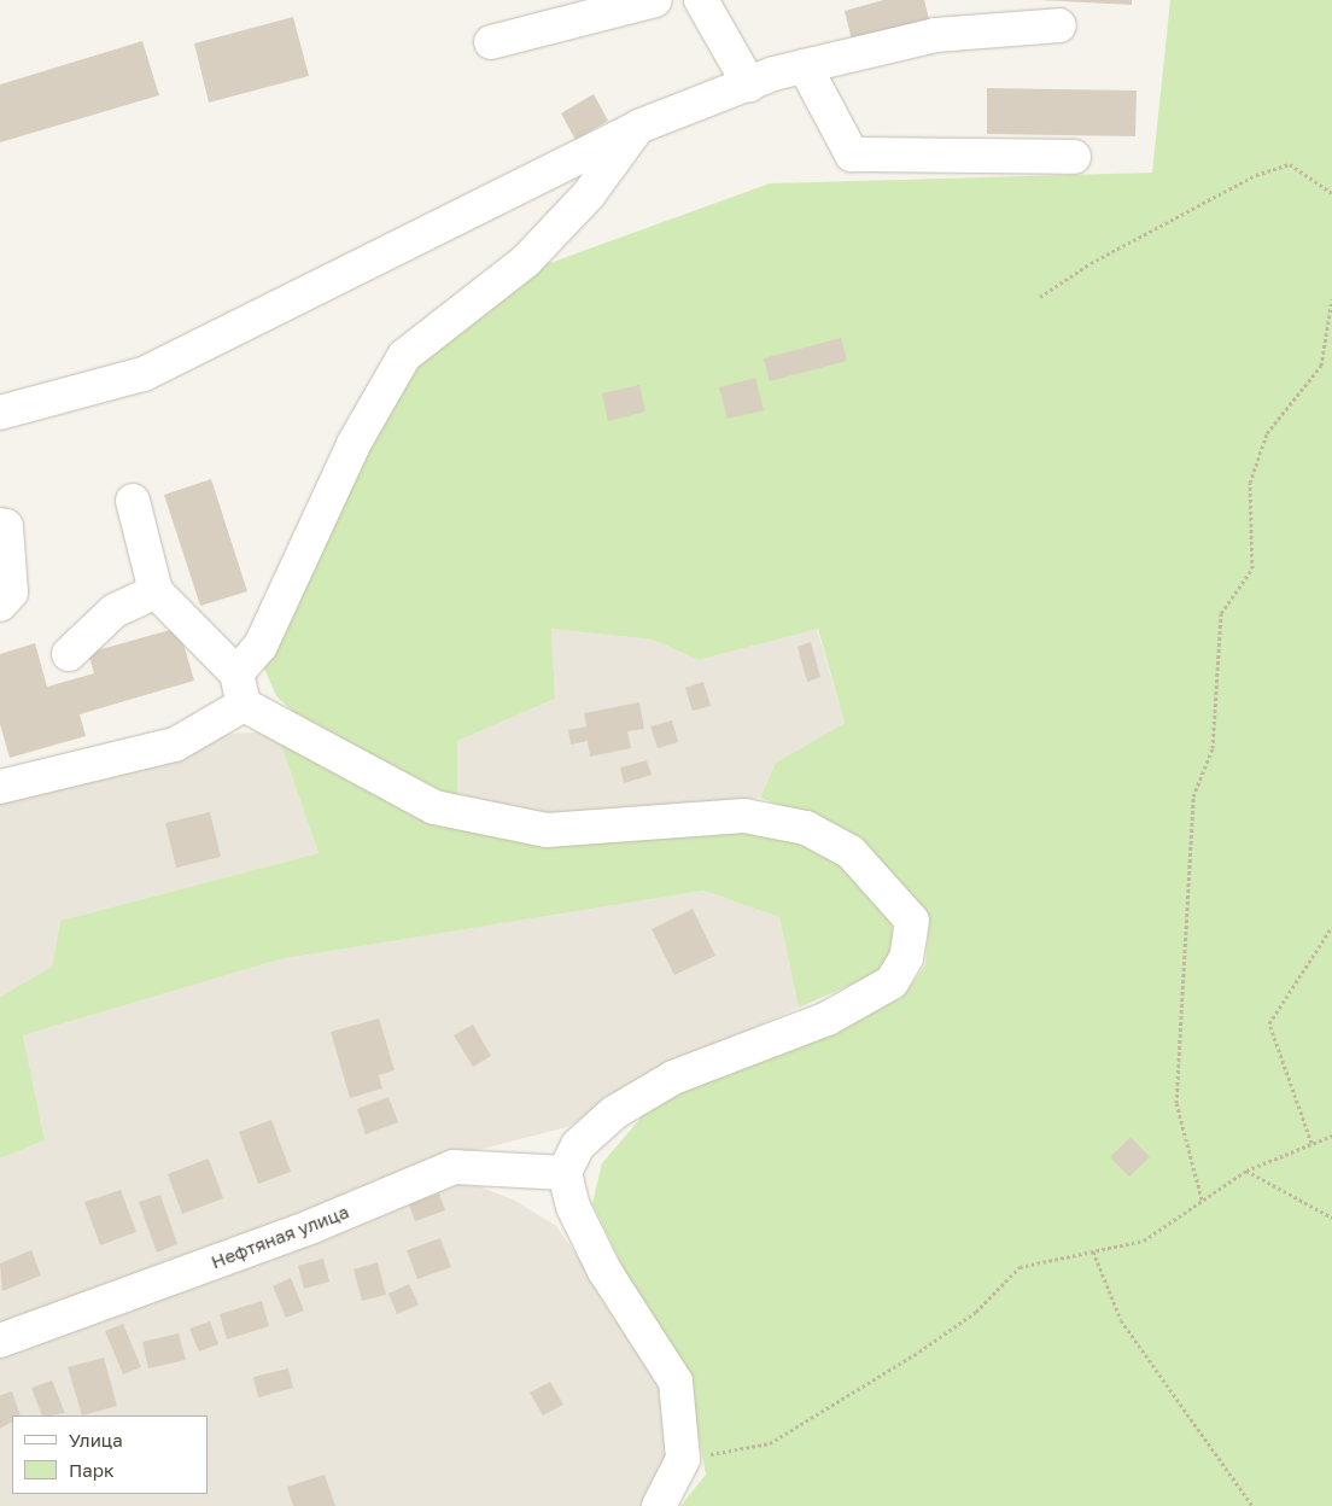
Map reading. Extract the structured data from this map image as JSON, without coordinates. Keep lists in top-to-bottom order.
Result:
{
  "streets": {
    "street": ["Нефтяная улица"]
  },
  "legend": ["Улица", "Парк"]
}
